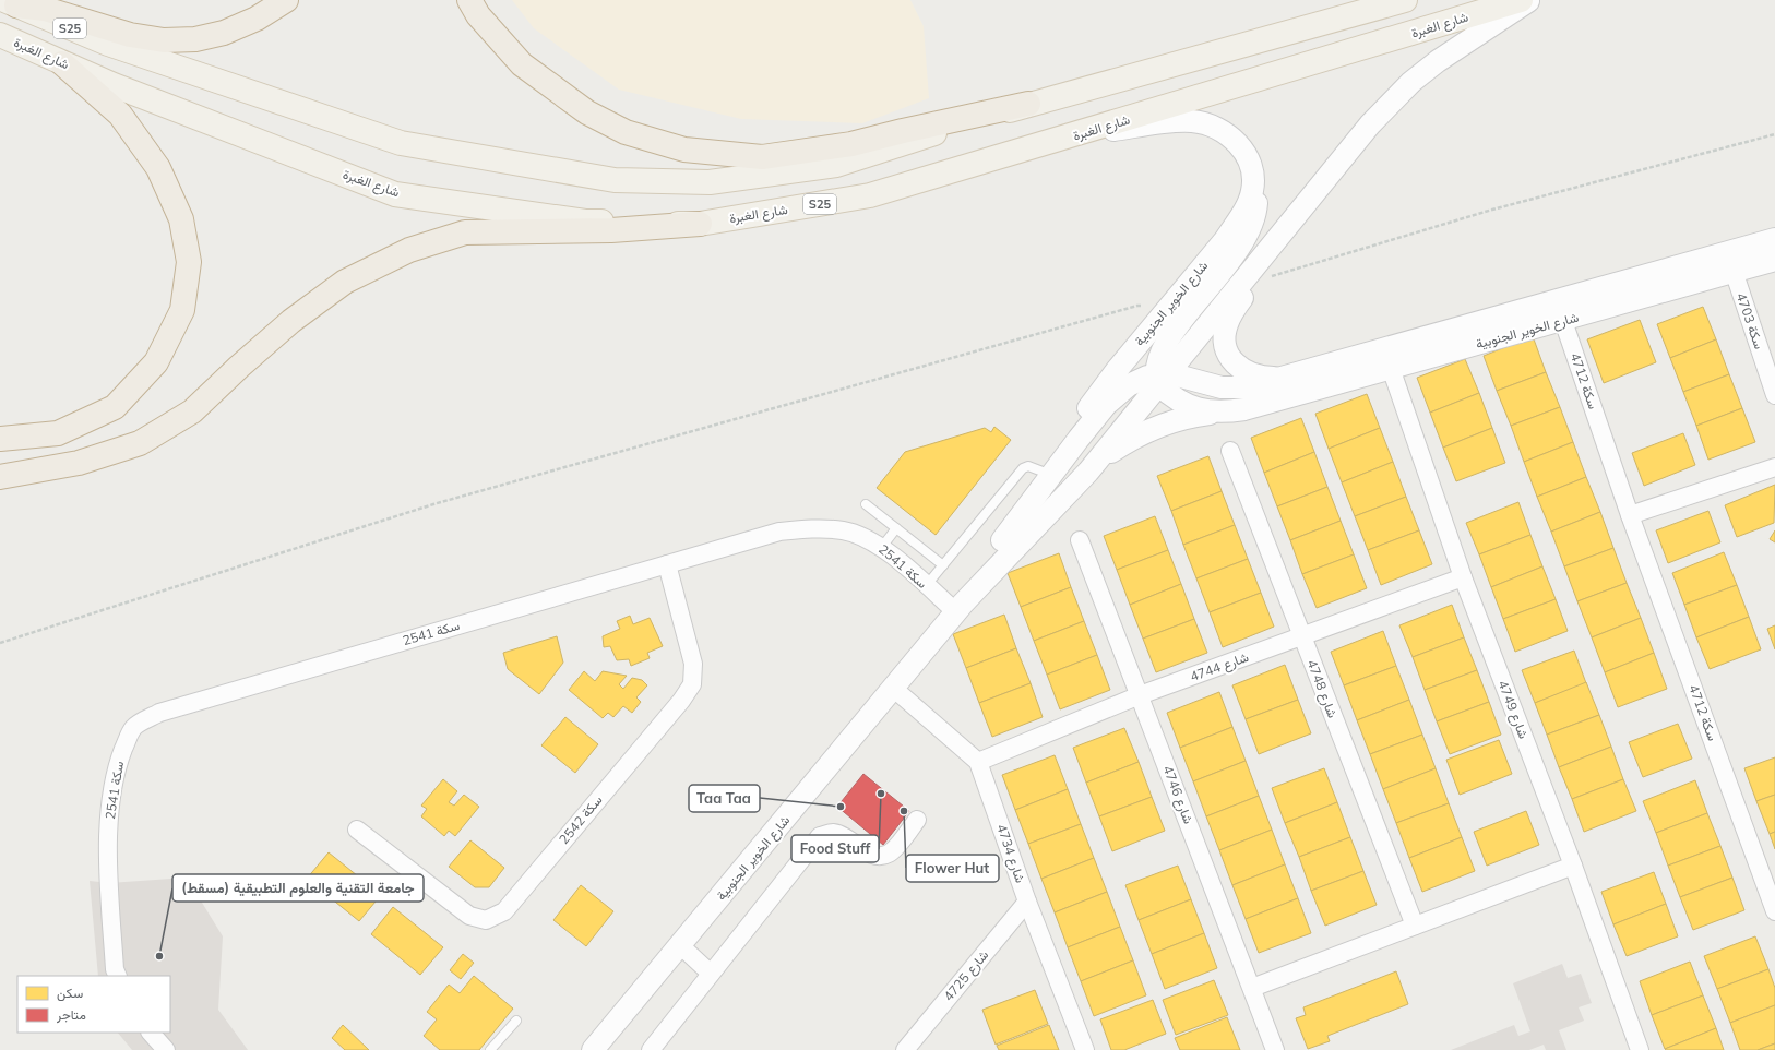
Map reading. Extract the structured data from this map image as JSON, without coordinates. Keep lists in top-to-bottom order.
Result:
{
  "streets": {
    "main road": ["شارع الغبرة", "S25"],
    "street": [
      "شارع الخوير الجنوبية",
      "4703 سكة",
      "سكة 4712",
      "سكة 2541",
      "4744 شارع",
      "4748 شارع",
      "4749 شارع",
      "4746 شارع",
      "سكة 2542",
      "4734 شارع",
      "4725 شارع"
    ]
  },
  "crossings": [
    ["شارع الغبرة", "شارع الخوير الجنوبية"],
    ["شارع الخوير الجنوبية", "4703 سكة"],
    ["شارع الخوير الجنوبية", "سكة 4712"],
    ["شارع الخوير الجنوبية", "سكة 2541"],
    ["شارع الخوير الجنوبية", "4749 شارع"],
    ["شارع الخوير الجنوبية", "4734 شارع"],
    ["سكة 2541", "سكة 2542"],
    ["4744 شارع", "4748 شارع"],
    ["4744 شارع", "4749 شارع"],
    ["4744 شارع", "4746 شارع"],
    ["4744 شارع", "4734 شارع"],
    ["4734 شارع", "4725 شارع"]
  ],
  "places": [
    "Food Stuff",
    "Taa Taa",
    "Flower Hut",
    "(جامعة التقنية والعلوم التطبيقية (مسقط"
  ],
  "legend": ["سكن", "متاجر"]
}
